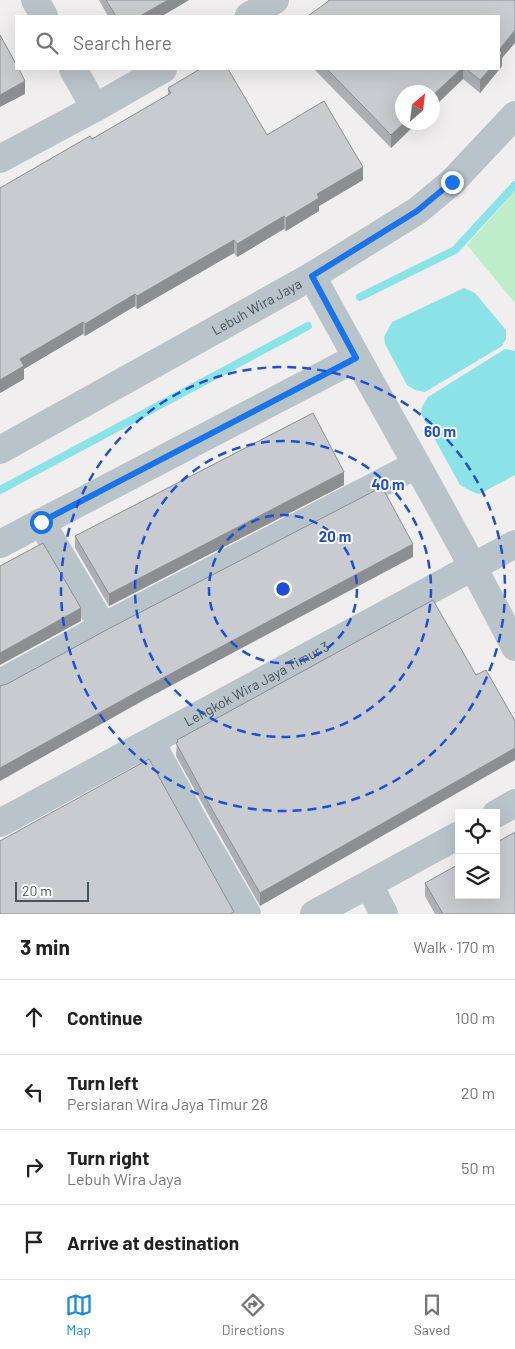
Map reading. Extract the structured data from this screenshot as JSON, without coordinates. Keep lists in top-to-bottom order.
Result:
{
  "streets": {
    "street": ["Lebuh Wira Jaya", "Lengkok Wira Jaya Timur 3"]
  },
  "scale_bar": "20 m",
  "north": "top right",
  "page": {
    "search": "Search here",
    "scale": "20 m",
    "heading": ["3 min", "Walk · 170 m"],
    "list": [
      ["Continue", "100 m"],
      ["Turn left", "Persiaran Wira Jaya Timur 28", "20 m"],
      ["Turn right", "Lebuh Wira Jaya", "50 m"],
      "Arrive at destination"
    ],
    "nav": ["Map", "Directions", "Saved"]
  },
  "rings": ["60 m", "40 m", "20 m"]
}
